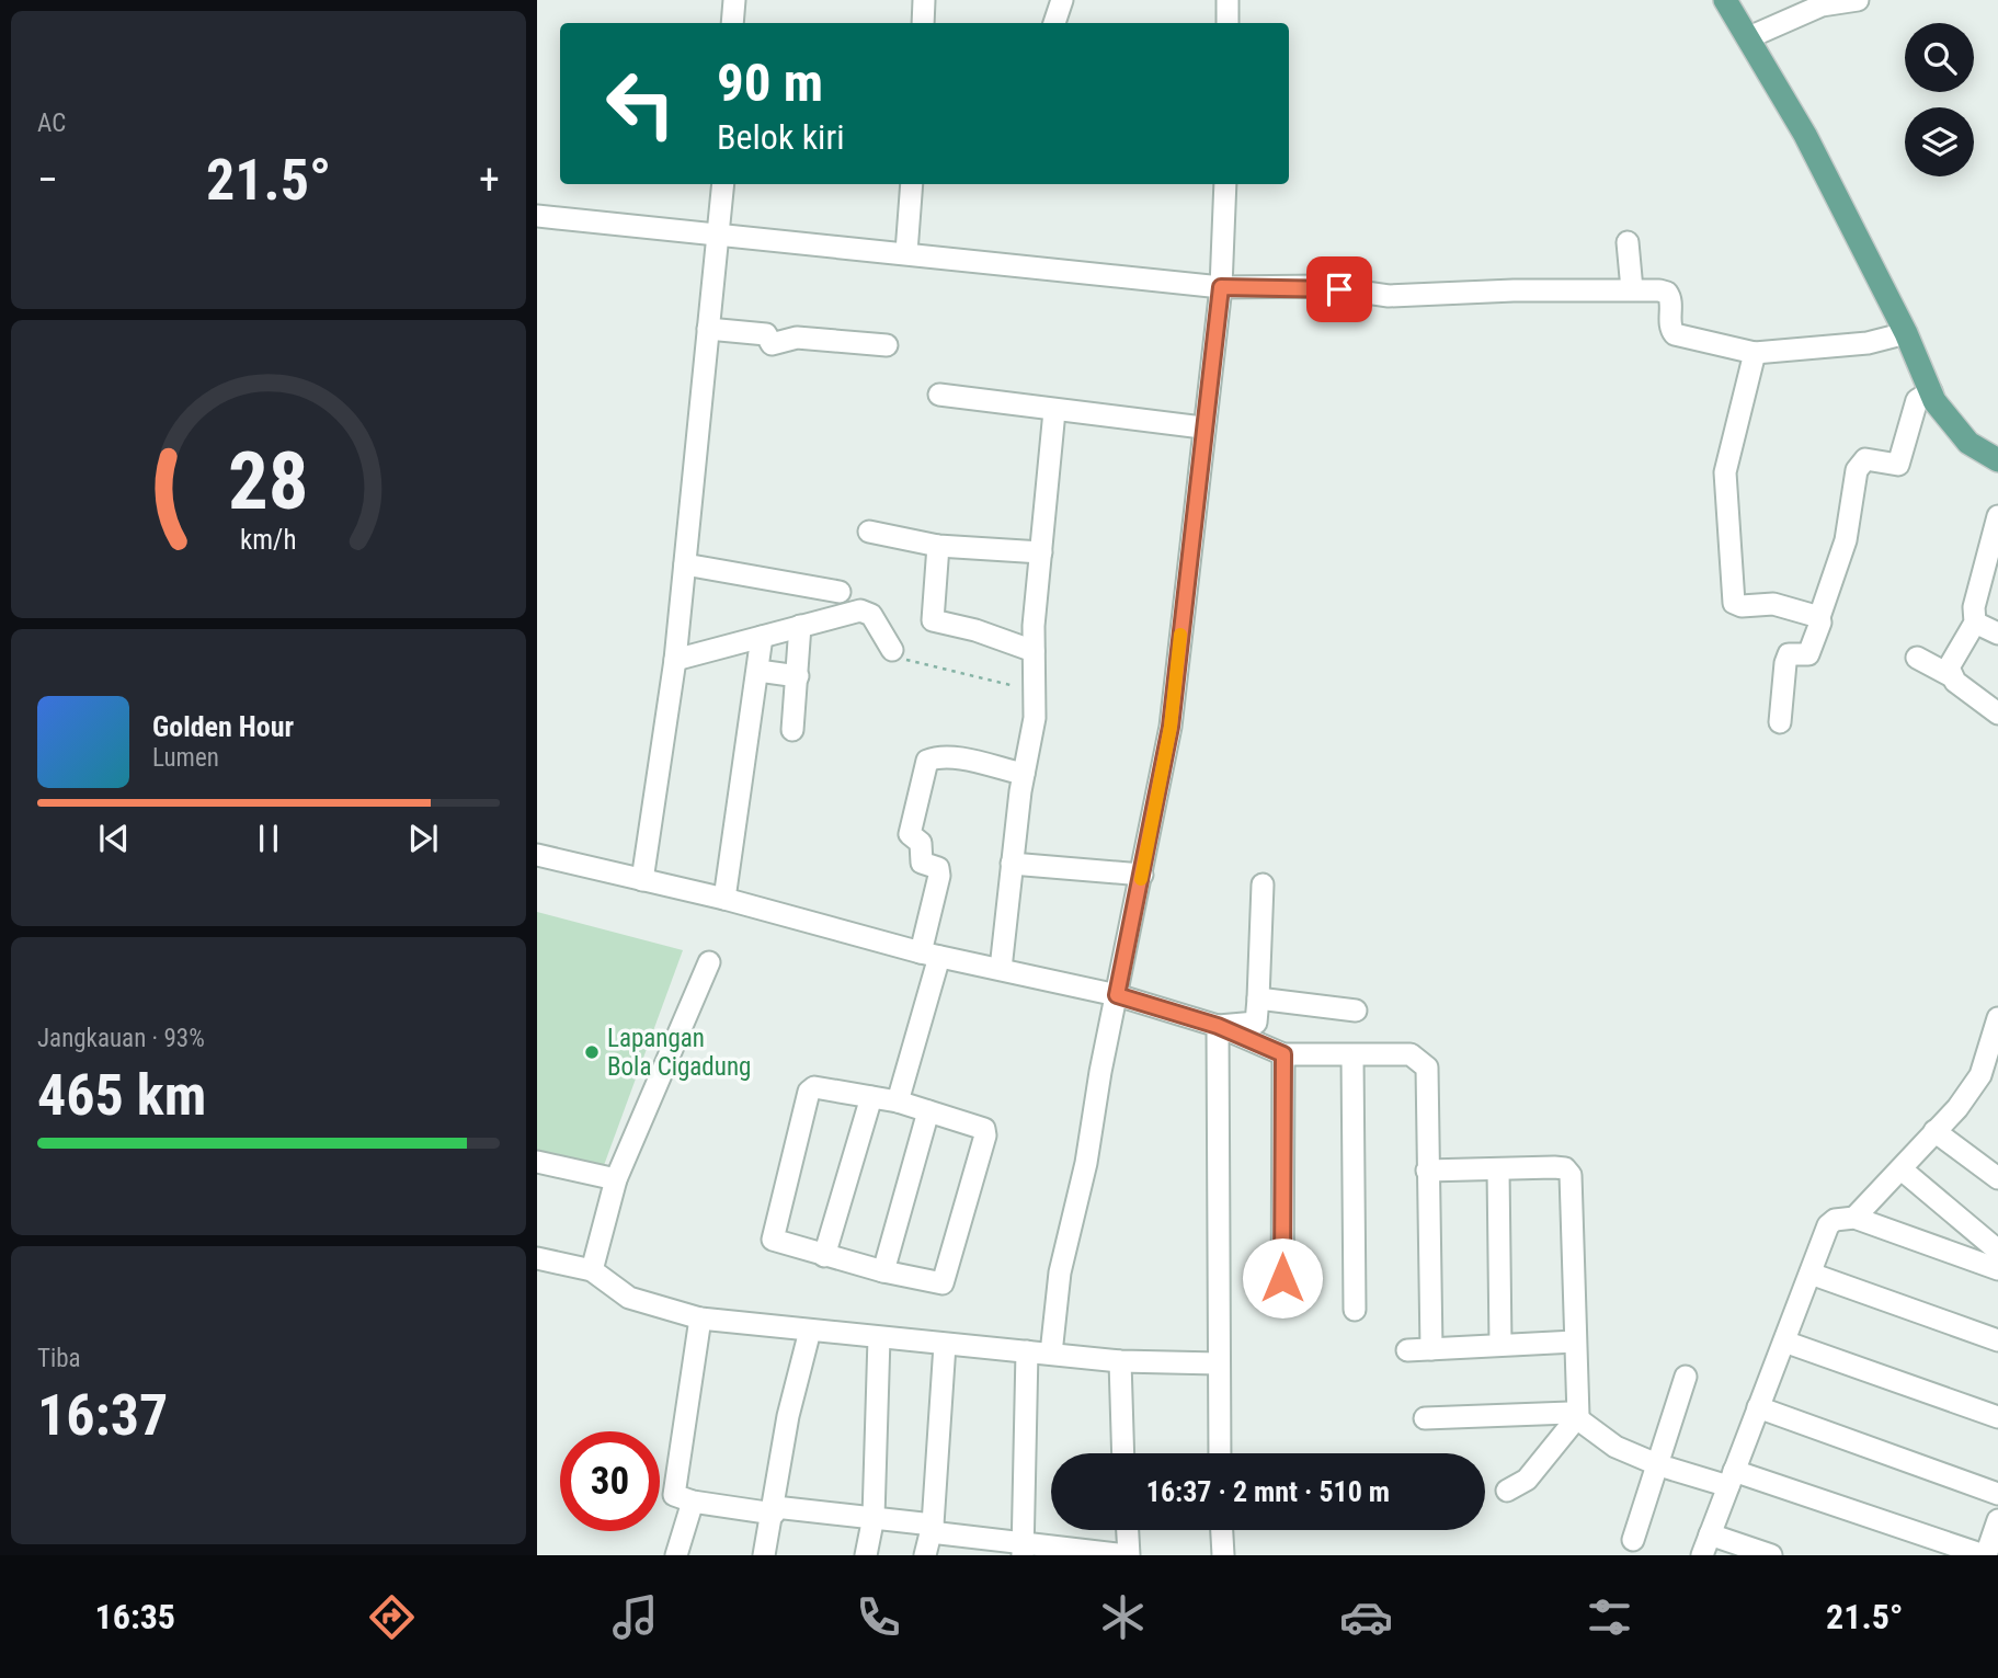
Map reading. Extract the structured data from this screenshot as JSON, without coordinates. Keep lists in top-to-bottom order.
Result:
{
  "places": ["Lapangan Bola Cigadung"],
  "page": {
    "tile": [
      "AC",
      ["Jangkauan · 93%", "465 km"],
      ["Tiba", "16:37"]
    ],
    "turn": ["90 m", "Belok kiri"],
    "heat": ["−", "21.5°", "+"],
    "song": ["Golden Hour", "Lumen"],
    "limit": "30",
    "trip": "16:37 · 2 mnt · 510 m",
    "tabs": ["16:35", "21.5°"],
    "gauge": ["28", "km/h"]
  }
}
